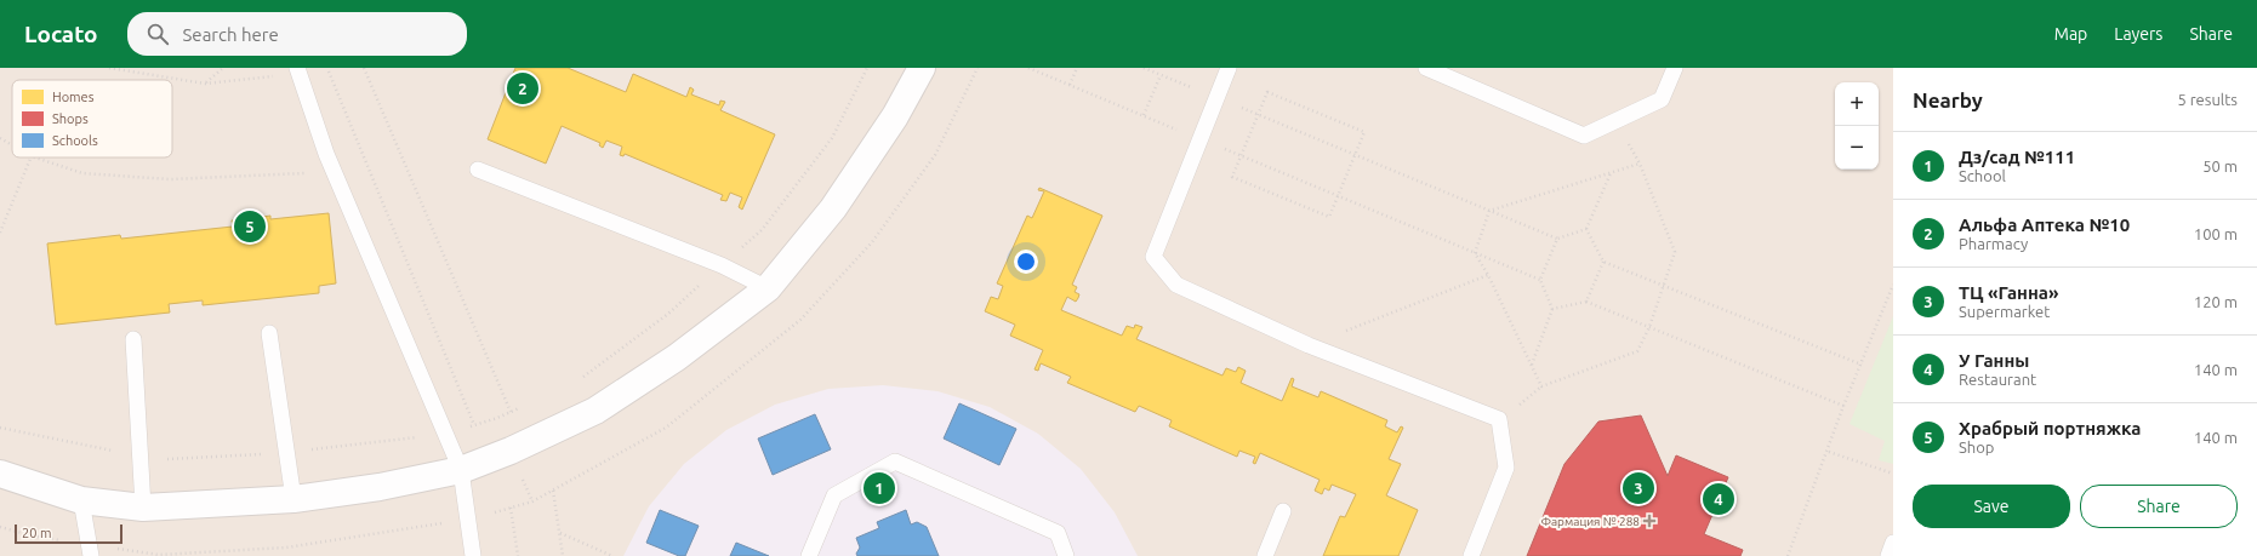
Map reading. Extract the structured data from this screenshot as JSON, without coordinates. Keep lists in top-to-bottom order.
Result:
{
  "places": {
    "health": ["Фармация № 288"]
  },
  "legend": ["Homes", "Shops", "Schools"],
  "scale_bar": "20 m",
  "page": {
    "header": "Locato",
    "search": "Search here",
    "nav": ["Map", "Layers", "Share"],
    "heading": ["Nearby", "5 results"],
    "pins": [
      "2",
      "5",
      "1",
      "3",
      "4"
    ],
    "map_buttons": ["+", "−"],
    "list": [
      {
        "mark": "1",
        "name": "Дз/сад №111",
        "note": "School",
        "value": "50 m"
      },
      {
        "mark": "2",
        "name": "Альфа Аптека №10",
        "note": "Pharmacy",
        "value": "100 m"
      },
      {
        "mark": "3",
        "name": "ТЦ «Ганна»",
        "note": "Supermarket",
        "value": "120 m"
      },
      {
        "mark": "4",
        "name": "У Ганны",
        "note": "Restaurant",
        "value": "140 m"
      },
      {
        "mark": "5",
        "name": "Храбрый портняжка",
        "note": "Shop",
        "value": "140 m"
      }
    ],
    "buttons": ["Save", "Share"],
    "scale": "20 m"
  }
}
